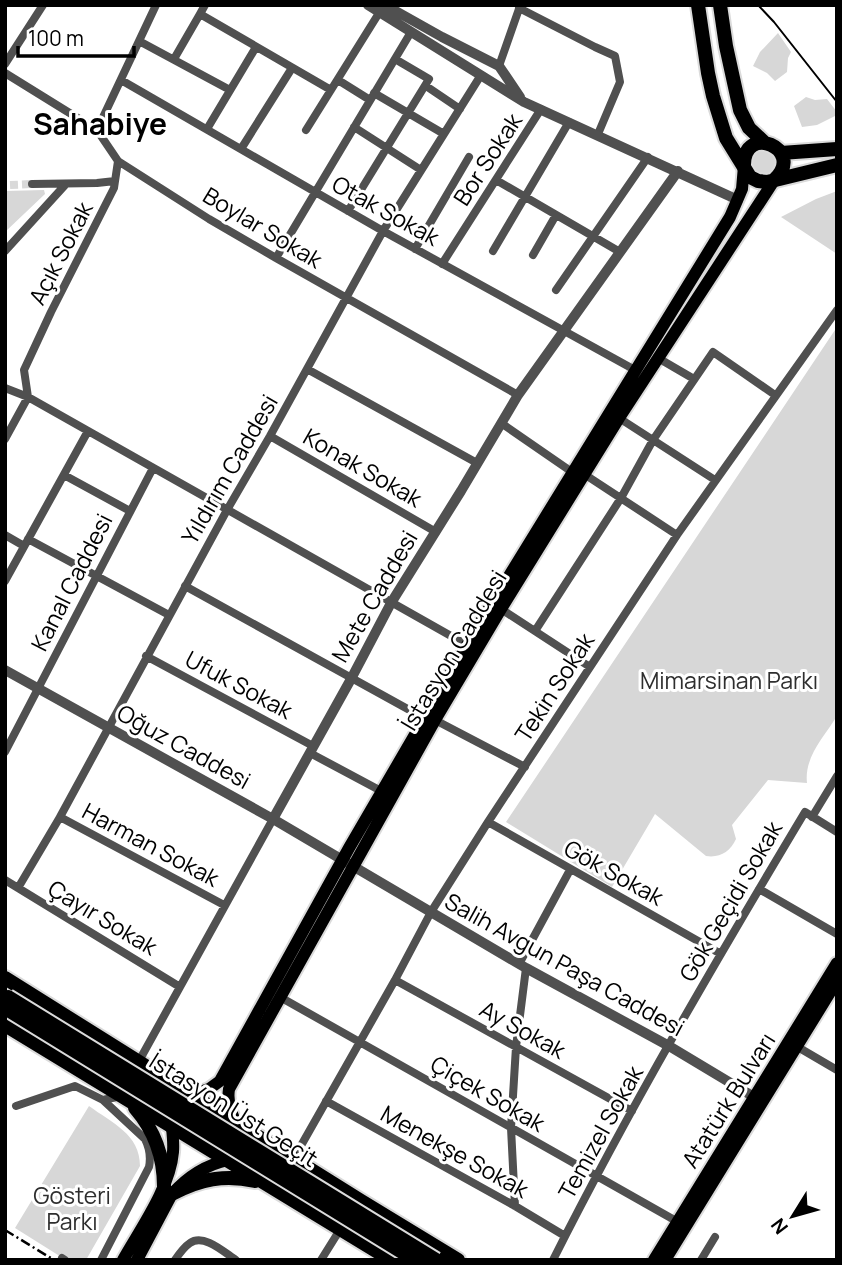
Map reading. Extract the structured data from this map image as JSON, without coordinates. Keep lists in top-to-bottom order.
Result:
{
  "streets": {
    "highway": ["İstasyon Üst Geçit"],
    "main road": ["İstasyon Caddesi", "Atatürk Bulvarı"],
    "street": [
      "Bor Sokak",
      "Otak Sokak",
      "Boylar Sokak",
      "Açık Sokak",
      "Konak Sokak",
      "Yıldırım Caddesi",
      "Kanal Caddesi",
      "Mete Caddesi",
      "Ufuk Sokak",
      "Tekin Sokak",
      "Oğuz Caddesi",
      "Harman Sokak",
      "Gök Sokak",
      "Gök Geçidi Sokak",
      "Çayır Sokak",
      "Salih Avgun Paşa Caddesi",
      "Ay Sokak",
      "Çiçek Sokak",
      "Temizel Sokak",
      "Menekşe Sokak"
    ]
  },
  "crossings": [
    ["Bor Sokak", "Otak Sokak"],
    ["Otak Sokak", "Yıldırım Caddesi"],
    ["Otak Sokak", "Mete Caddesi"],
    ["Otak Sokak", "İstasyon Caddesi"],
    ["Boylar Sokak", "Açık Sokak"],
    ["Boylar Sokak", "Yıldırım Caddesi"],
    ["Boylar Sokak", "Mete Caddesi"],
    ["Konak Sokak", "Yıldırım Caddesi"],
    ["Konak Sokak", "Mete Caddesi"],
    ["Yıldırım Caddesi", "Ufuk Sokak"],
    ["Yıldırım Caddesi", "Oğuz Caddesi"],
    ["Yıldırım Caddesi", "Harman Sokak"],
    ["Yıldırım Caddesi", "Çayır Sokak"],
    ["Kanal Caddesi", "Oğuz Caddesi"],
    ["Mete Caddesi", "Ufuk Sokak"],
    ["Mete Caddesi", "Oğuz Caddesi"],
    ["Mete Caddesi", "Harman Sokak"],
    ["Mete Caddesi", "Çayır Sokak"],
    ["İstasyon Caddesi", "Ufuk Sokak"],
    ["İstasyon Caddesi", "Oğuz Caddesi"],
    ["İstasyon Caddesi", "Salih Avgun Paşa Caddesi"],
    ["İstasyon Caddesi", "Çiçek Sokak"],
    ["Tekin Sokak", "Gök Sokak"],
    ["Tekin Sokak", "Salih Avgun Paşa Caddesi"],
    ["Tekin Sokak", "Ay Sokak"],
    ["Tekin Sokak", "Çiçek Sokak"],
    ["Tekin Sokak", "Menekşe Sokak"],
    ["Oğuz Caddesi", "Salih Avgun Paşa Caddesi"],
    ["Gök Sokak", "Gök Geçidi Sokak"],
    ["Gök Geçidi Sokak", "Salih Avgun Paşa Caddesi"],
    ["Gök Geçidi Sokak", "Temizel Sokak"],
    ["Salih Avgun Paşa Caddesi", "Atatürk Bulvarı"],
    ["Salih Avgun Paşa Caddesi", "Temizel Sokak"],
    ["Ay Sokak", "Temizel Sokak"],
    ["Çiçek Sokak", "Atatürk Bulvarı"],
    ["Çiçek Sokak", "Temizel Sokak"],
    ["Temizel Sokak", "Menekşe Sokak"]
  ],
  "districts": ["Sahabiye"],
  "parks": ["Mimarsinan Parkı", "Gösteri Parkı"],
  "scale_bar": "100 m",
  "north": "bottom left"
}
